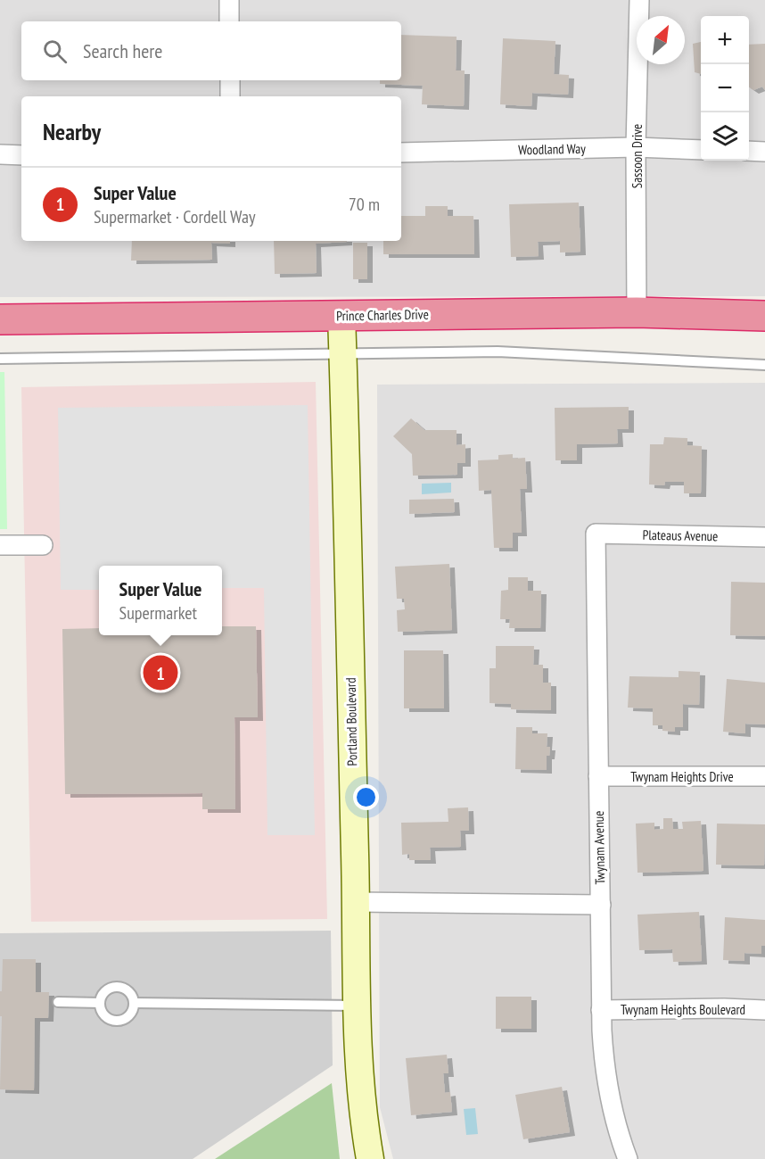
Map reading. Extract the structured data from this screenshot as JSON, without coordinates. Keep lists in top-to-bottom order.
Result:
{
  "streets": {
    "highway": ["Prince Charles Drive"],
    "street": [
      "Woodland Way",
      "Sassoon Drive",
      "Plateaus Avenue",
      "Portland Boulevard",
      "Twynam Heights Drive",
      "Twynam Avenue",
      "Twynam Heights Boulevard"
    ]
  },
  "crossings": [
    ["Woodland Way", "Sassoon Drive"],
    ["Sassoon Drive", "Prince Charles Drive"],
    ["Prince Charles Drive", "Portland Boulevard"],
    ["Plateaus Avenue", "Twynam Avenue"],
    ["Twynam Heights Drive", "Twynam Avenue"],
    ["Twynam Avenue", "Twynam Heights Boulevard"]
  ],
  "north": "top right",
  "page": {
    "map_buttons": ["+", "−"],
    "search": "Search here",
    "heading": "Nearby",
    "list": [
      {
        "mark": "1",
        "name": "Super Value",
        "note": "Supermarket · Cordell Way",
        "value": "70 m"
      }
    ],
    "popup": ["Super Value", "Supermarket"],
    "pins": "1"
  }
}
